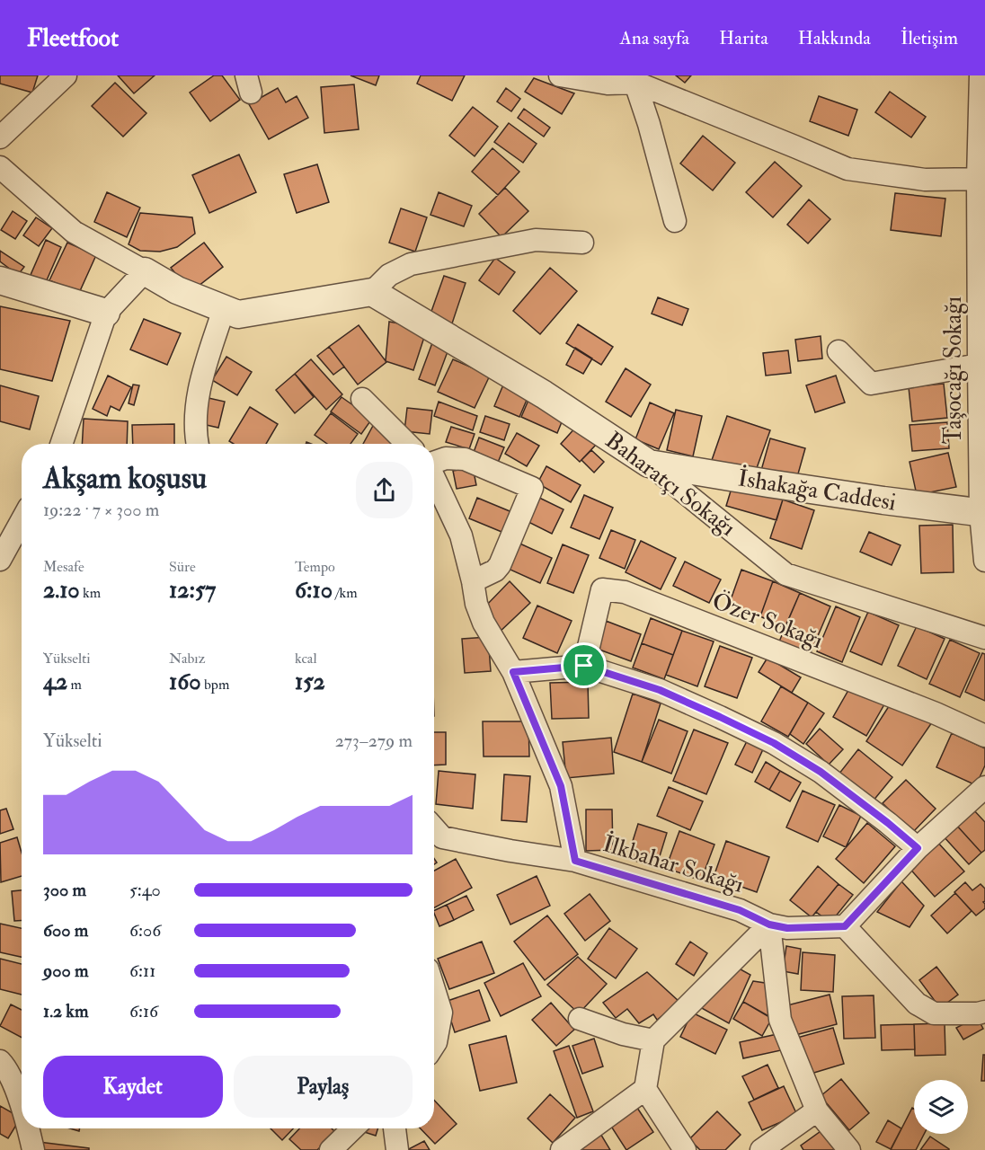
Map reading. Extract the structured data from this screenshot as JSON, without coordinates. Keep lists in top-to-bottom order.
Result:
{
  "streets": {
    "street": [
      "Taşocağı Sokağı",
      "Baharatçı Sokağı",
      "İshakağa Caddesi",
      "Özer Sokağı",
      "İlkbahar Sokağı"
    ]
  },
  "crossings": [
    ["Taşocağı Sokağı", "İshakağa Caddesi"],
    ["Baharatçı Sokağı", "İshakağa Caddesi"]
  ],
  "page": {
    "header": "Fleetfoot",
    "nav": [
      "Ana sayfa",
      "Harita",
      "Hakkında",
      "İletişim"
    ],
    "heading": ["Akşam koşusu", "19:22 · 7 × 300 m"],
    "stats": [
      ["Mesafe", "2.10 km"],
      ["Süre", "12:57"],
      ["Tempo", "6:10 /km"],
      ["Yükselti", "42 m"],
      ["Nabız", "160 bpm"],
      ["kcal", "152"]
    ],
    "chart": ["Yükselti", "273–279 m"],
    "list": [
      {
        "name": "300 m",
        "note": "5:40"
      },
      {
        "name": "600 m",
        "note": "6:06"
      },
      {
        "name": "900 m",
        "note": "6:11"
      },
      {
        "name": "1.2 km",
        "note": "6:16"
      }
    ],
    "buttons": ["Kaydet", "Paylaş"]
  }
}
